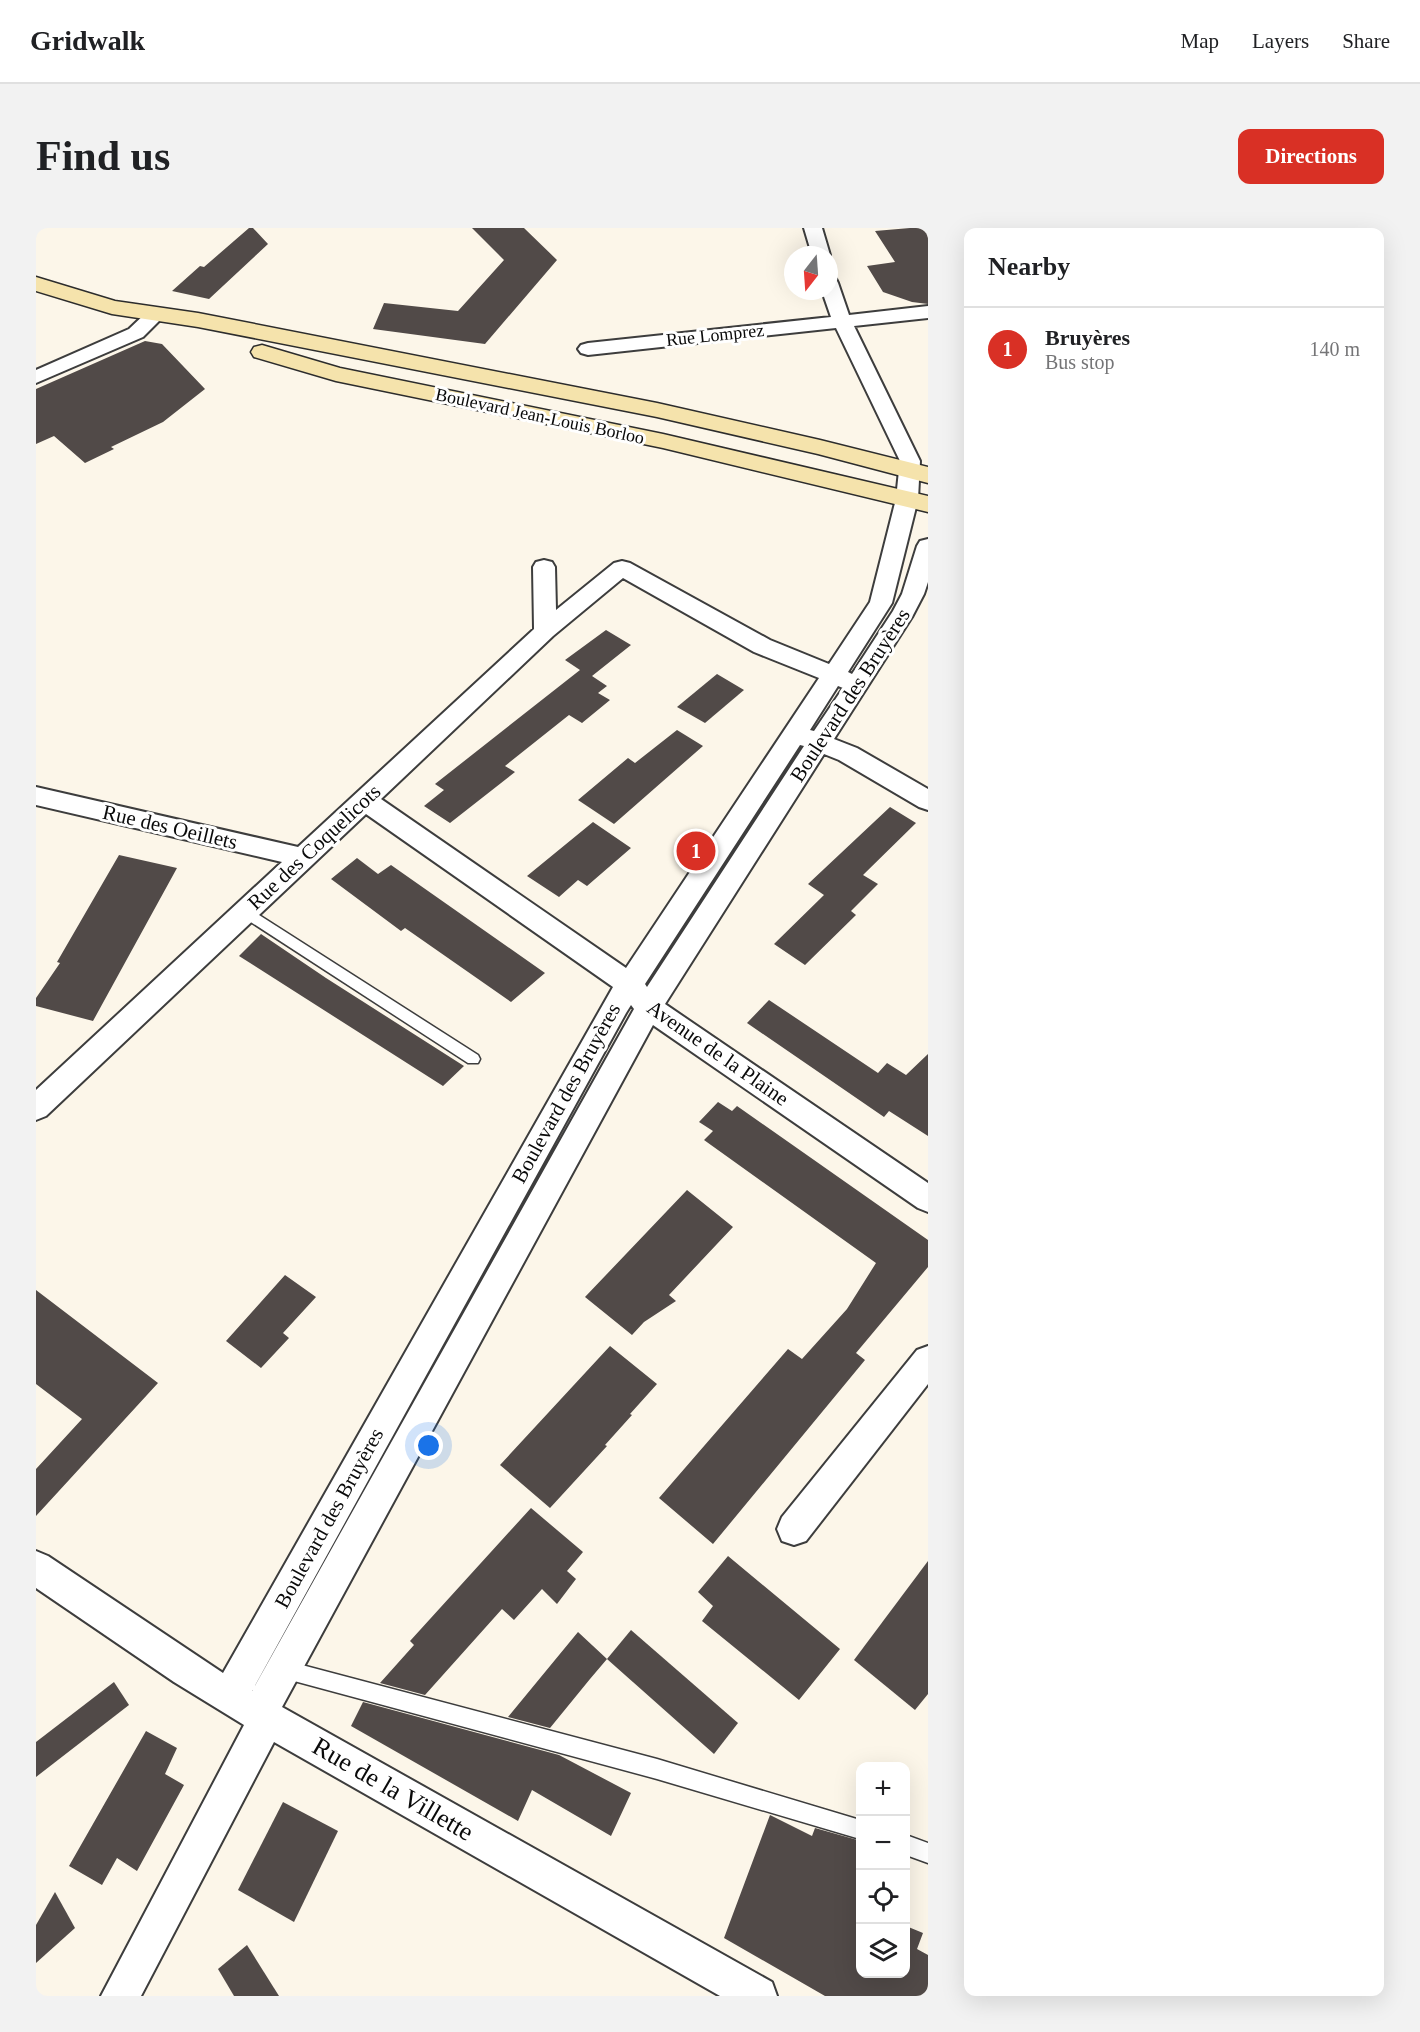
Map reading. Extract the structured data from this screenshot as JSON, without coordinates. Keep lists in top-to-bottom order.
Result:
{
  "streets": {
    "main road": ["Boulevard Jean-Louis Borloo"],
    "street": [
      "Rue Lomprez",
      "Boulevard des Bruyères",
      "Rue des Oeillets",
      "Rue des Coquelicots",
      "Avenue de la Plaine",
      "Rue de la Villette"
    ]
  },
  "crossings": [
    ["Boulevard Jean-Louis Borloo", "Boulevard des Bruyères"],
    ["Boulevard des Bruyères", "Rue des Coquelicots"],
    ["Boulevard des Bruyères", "Avenue de la Plaine"],
    ["Boulevard des Bruyères", "Rue de la Villette"],
    ["Rue des Oeillets", "Rue des Coquelicots"],
    ["Rue des Coquelicots", "Avenue de la Plaine"]
  ],
  "north": "bottom",
  "page": {
    "header": "Gridwalk",
    "nav": ["Map", "Layers", "Share"],
    "buttons": "Directions",
    "title": "Find us",
    "heading": "Nearby",
    "list": [
      {
        "mark": "1",
        "name": "Bruyères",
        "note": "Bus stop",
        "value": "140 m"
      }
    ],
    "pins": "1",
    "map_buttons": ["+", "−"]
  }
}
